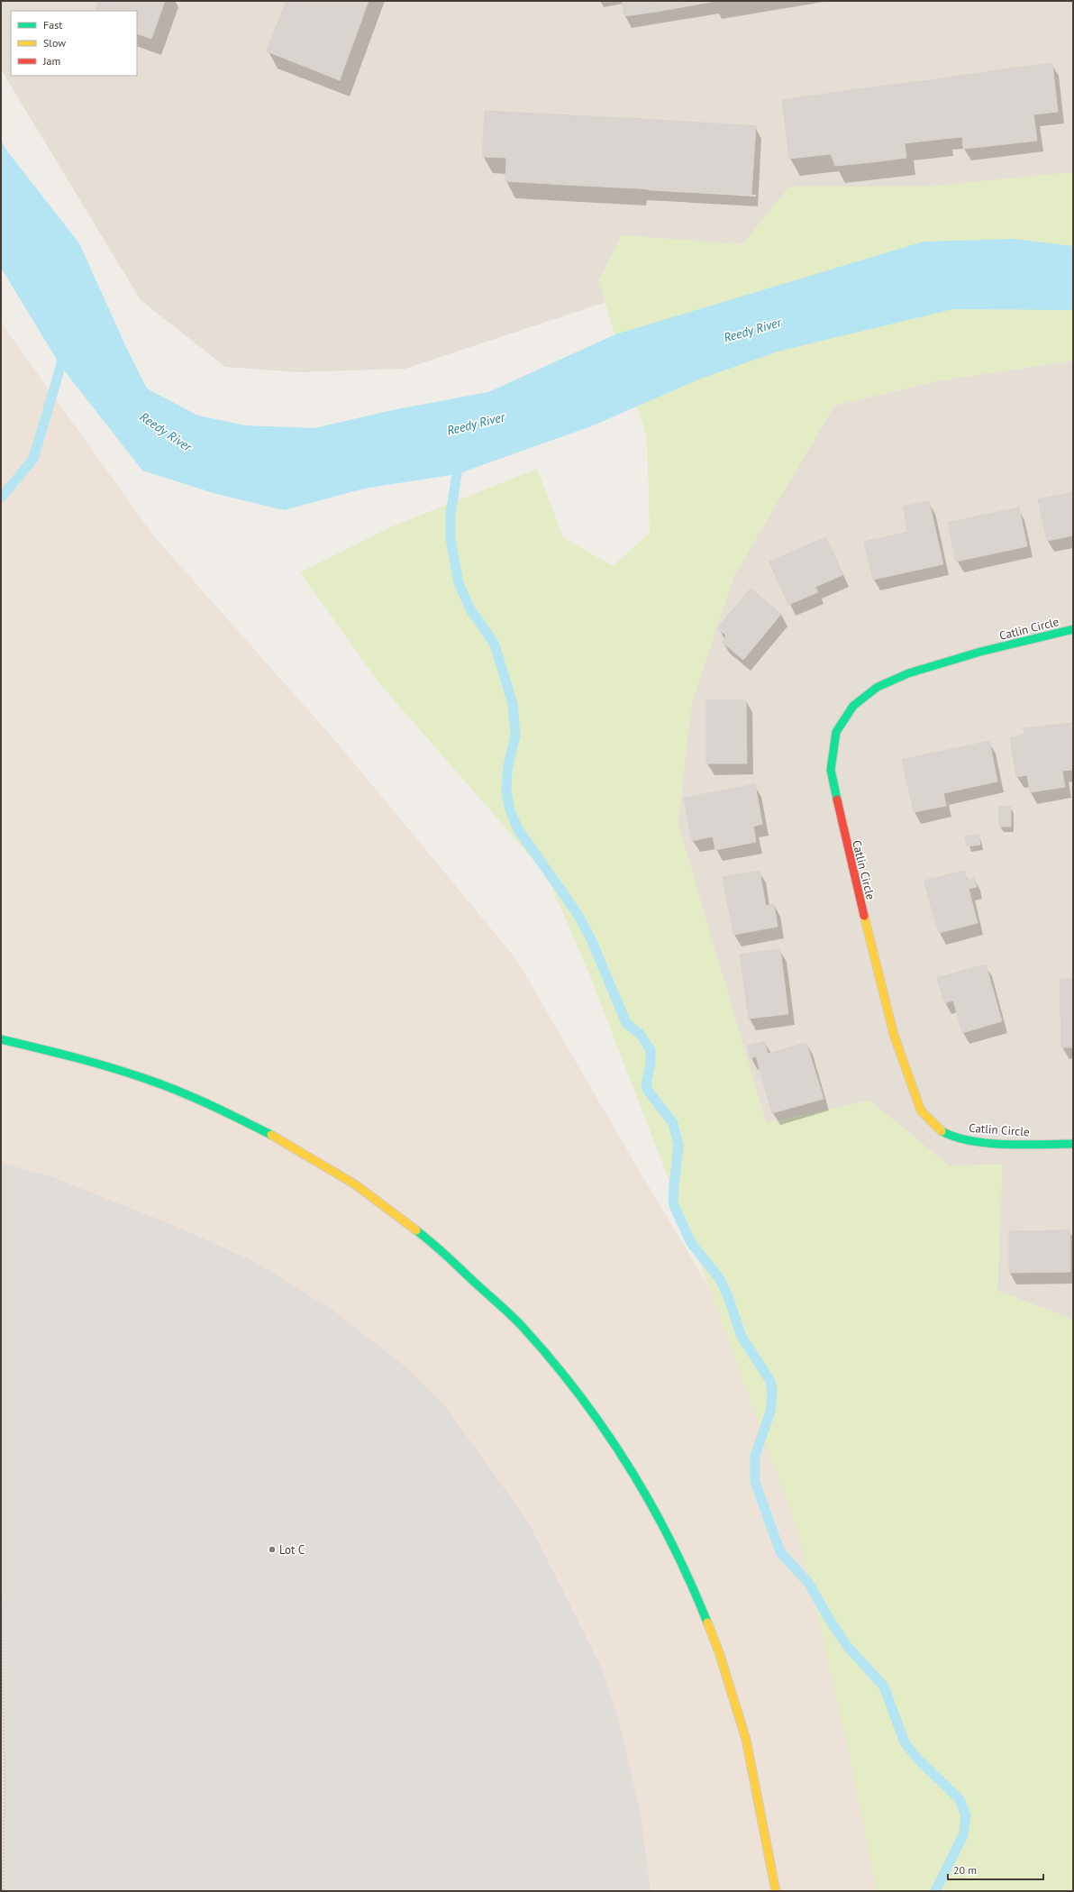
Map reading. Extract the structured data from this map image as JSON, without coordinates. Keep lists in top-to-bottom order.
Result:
{
  "streets": {
    "street": ["Catlin Circle"]
  },
  "water": ["Reedy River"],
  "places": ["Lot C"],
  "legend": ["Fast", "Slow", "Jam"],
  "scale_bar": "20 m"
}
